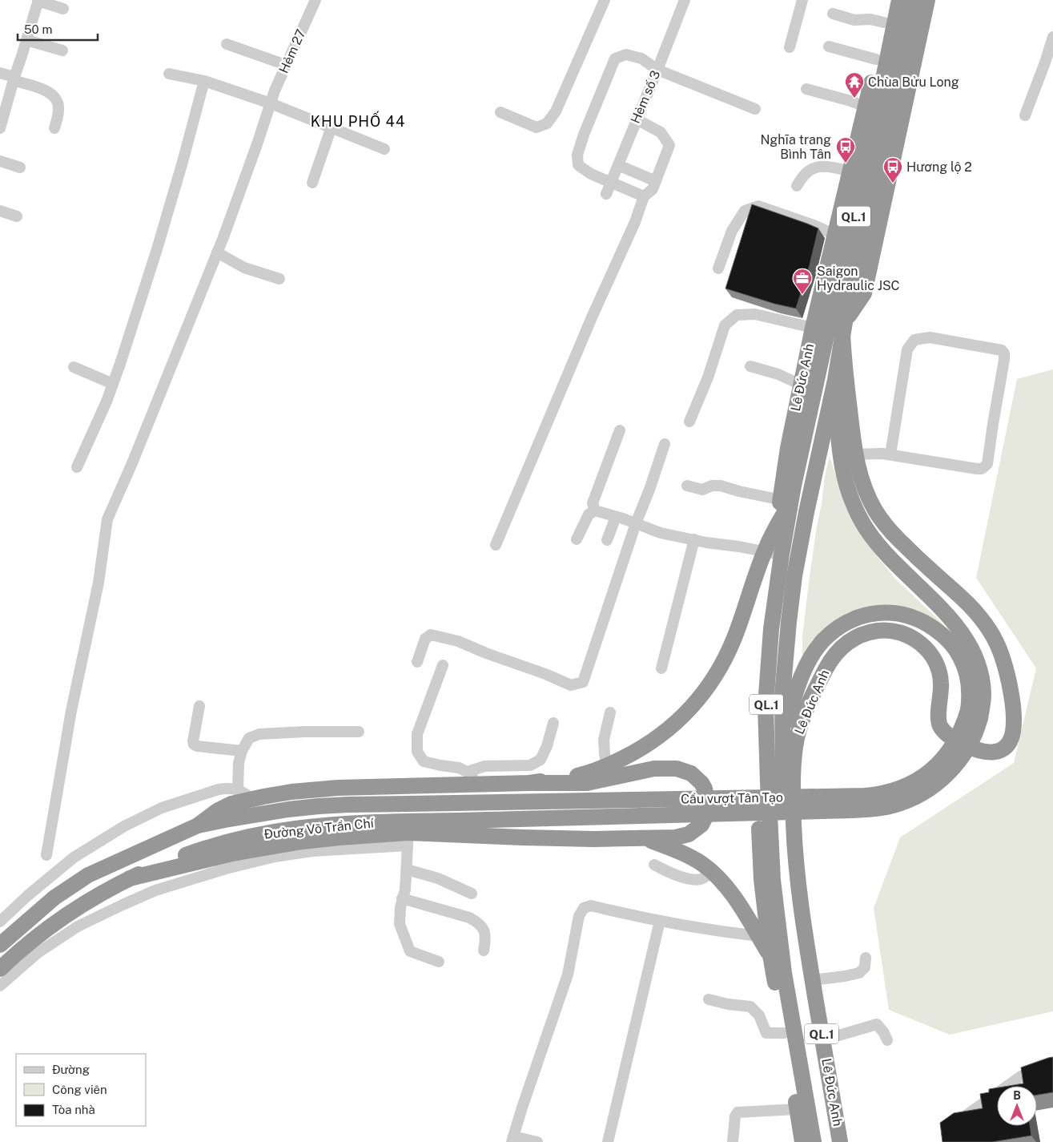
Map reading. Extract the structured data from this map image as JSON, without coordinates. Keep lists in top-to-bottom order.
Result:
{
  "streets": {
    "highway": [
      "QL.1",
      "Lê Đức Anh",
      "Cầu vượt Tân Tạo",
      "Đường Võ Trần Chí"
    ],
    "street": ["Hẻm 27", "Hẻm số 3"]
  },
  "crossings": [
    ["QL.1", "Lê Đức Anh"],
    ["Cầu vượt Tân Tạo", "Đường Võ Trần Chí"]
  ],
  "districts": ["KHU PHỐ 44"],
  "places": {
    "temple": ["Chùa Bửu Long"],
    "bus stop": ["Nghĩa trang Bình Tân", "Hương lộ 2"],
    "office": ["Saigon Hydraulic JSC"]
  },
  "legend": ["Đường", "Công viên", "Tòa nhà"],
  "scale_bar": "50 m",
  "north": "top"
}
